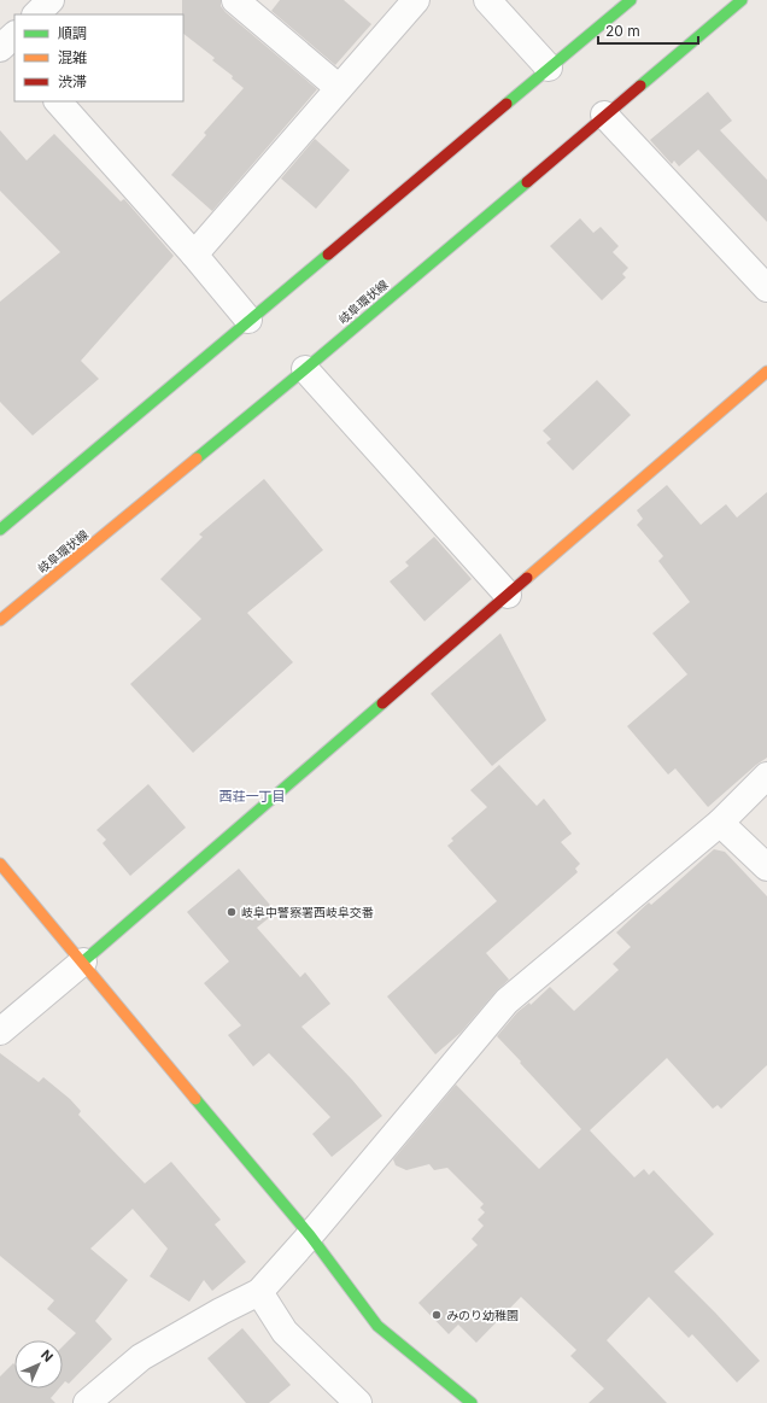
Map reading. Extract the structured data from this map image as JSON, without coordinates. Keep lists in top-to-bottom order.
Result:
{
  "streets": {
    "main road": ["岐阜環状線"]
  },
  "districts": ["西荘一丁目"],
  "places": ["岐阜中警察署西岐阜交番", "みのり幼稚園"],
  "legend": ["順調", "混雑", "渋滞"],
  "scale_bar": "20 m",
  "north": "top right"
}
